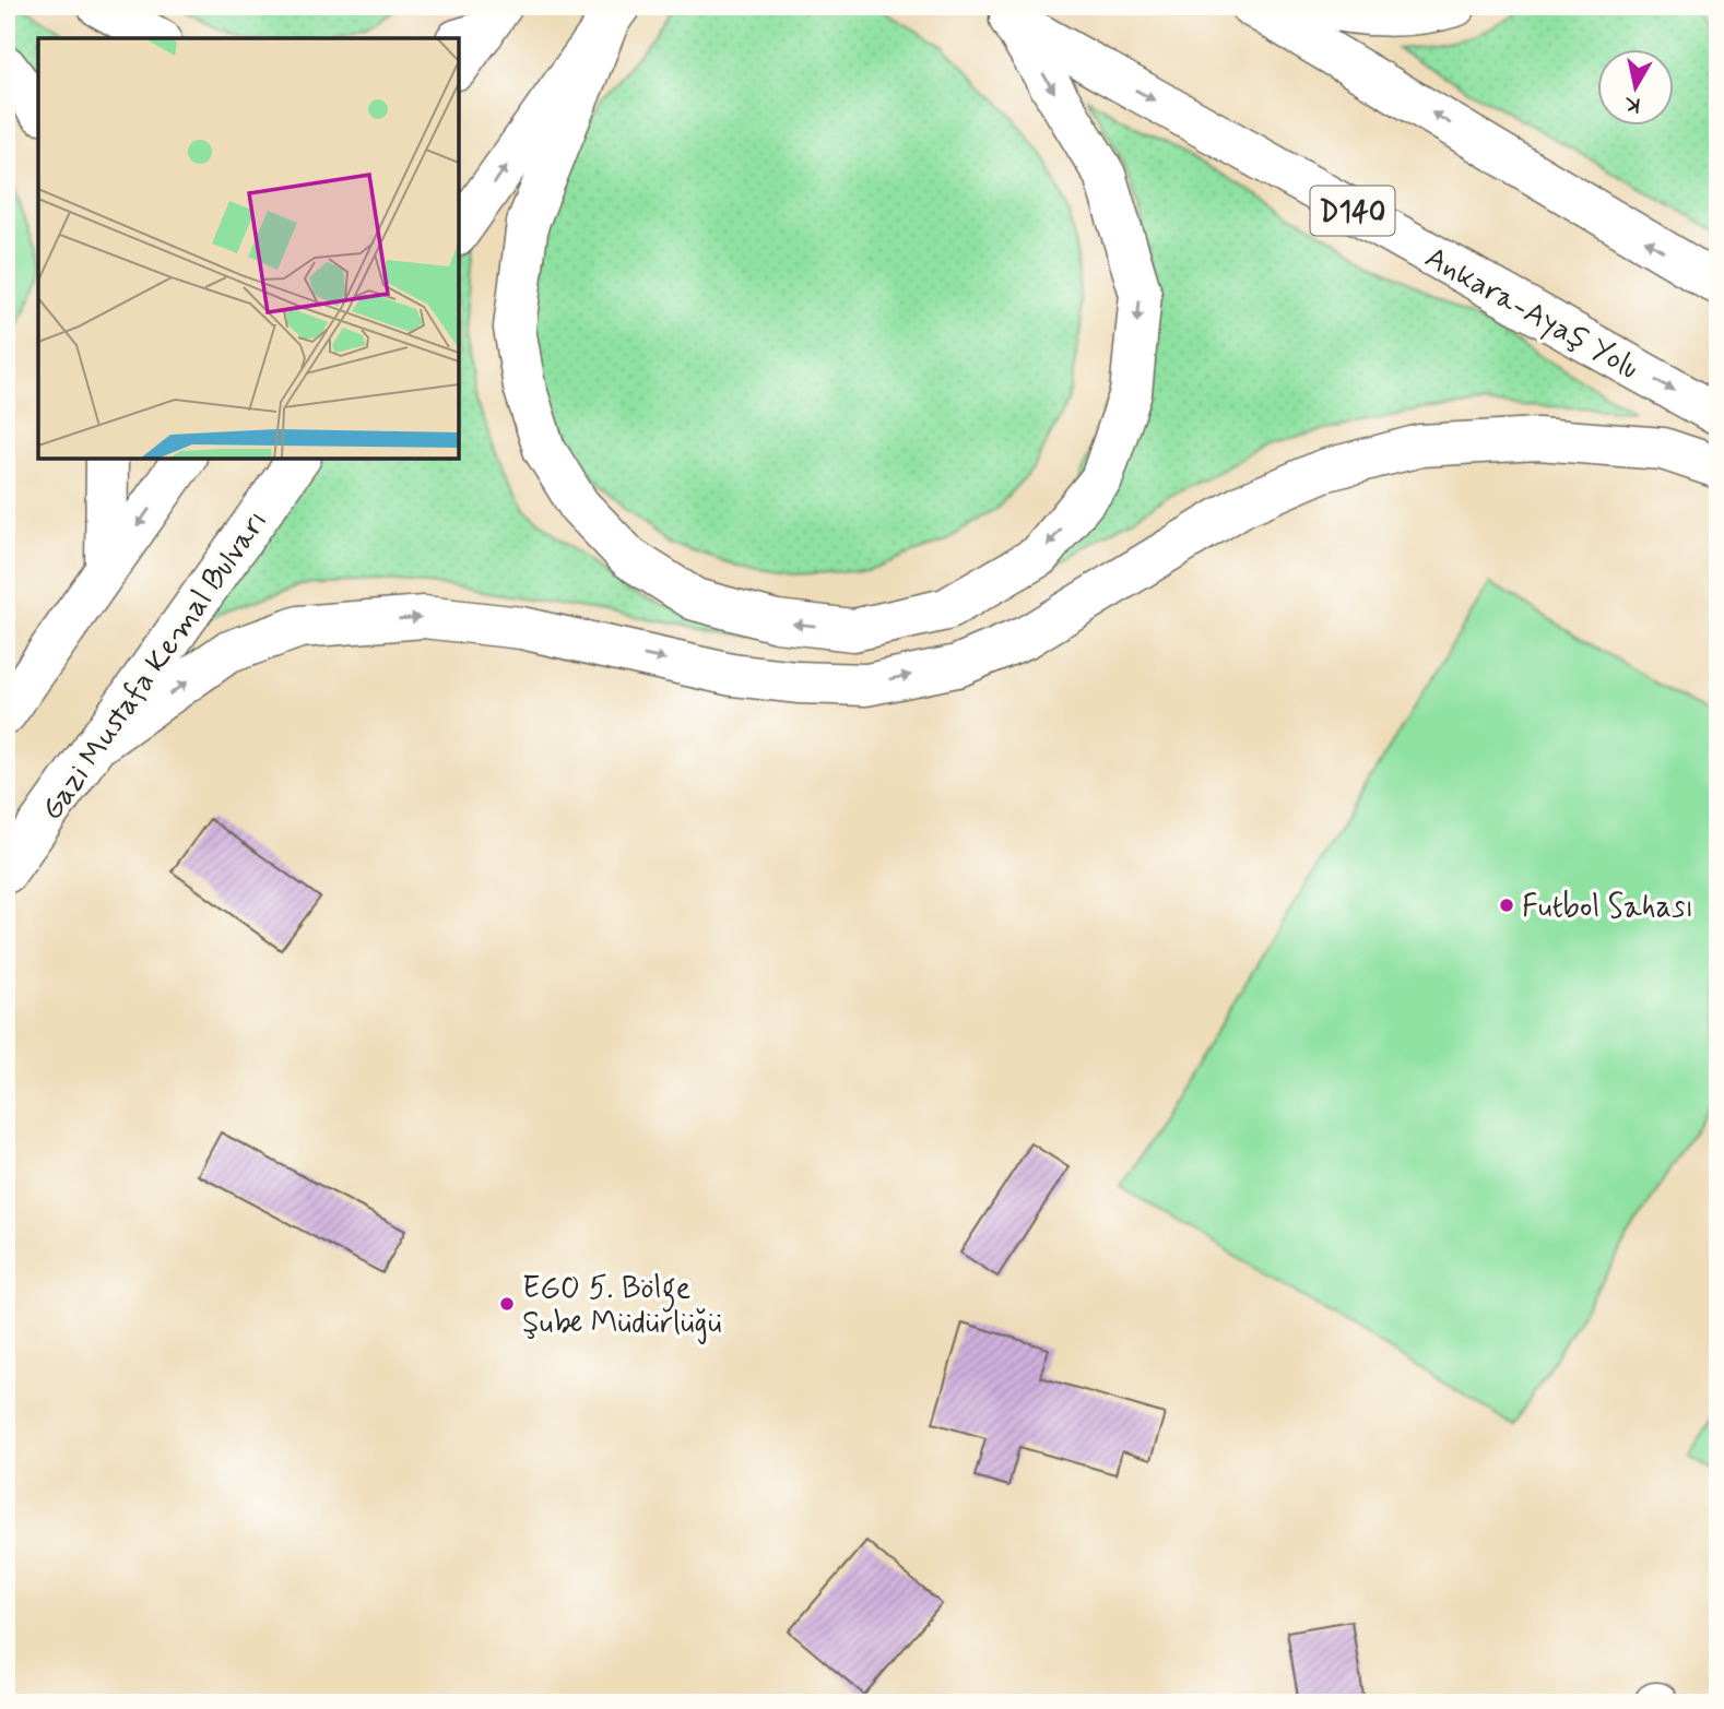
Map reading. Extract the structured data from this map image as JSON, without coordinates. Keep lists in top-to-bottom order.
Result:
{
  "streets": {
    "main road": ["D140", "Ankara-Ayaş Yolu", "Gazi Mustafa Kemal Bulvarı"]
  },
  "places": ["Futbol Sahası", "EGO 5. Bölge Şube Müdürlüğü"],
  "north": "bottom"
}
